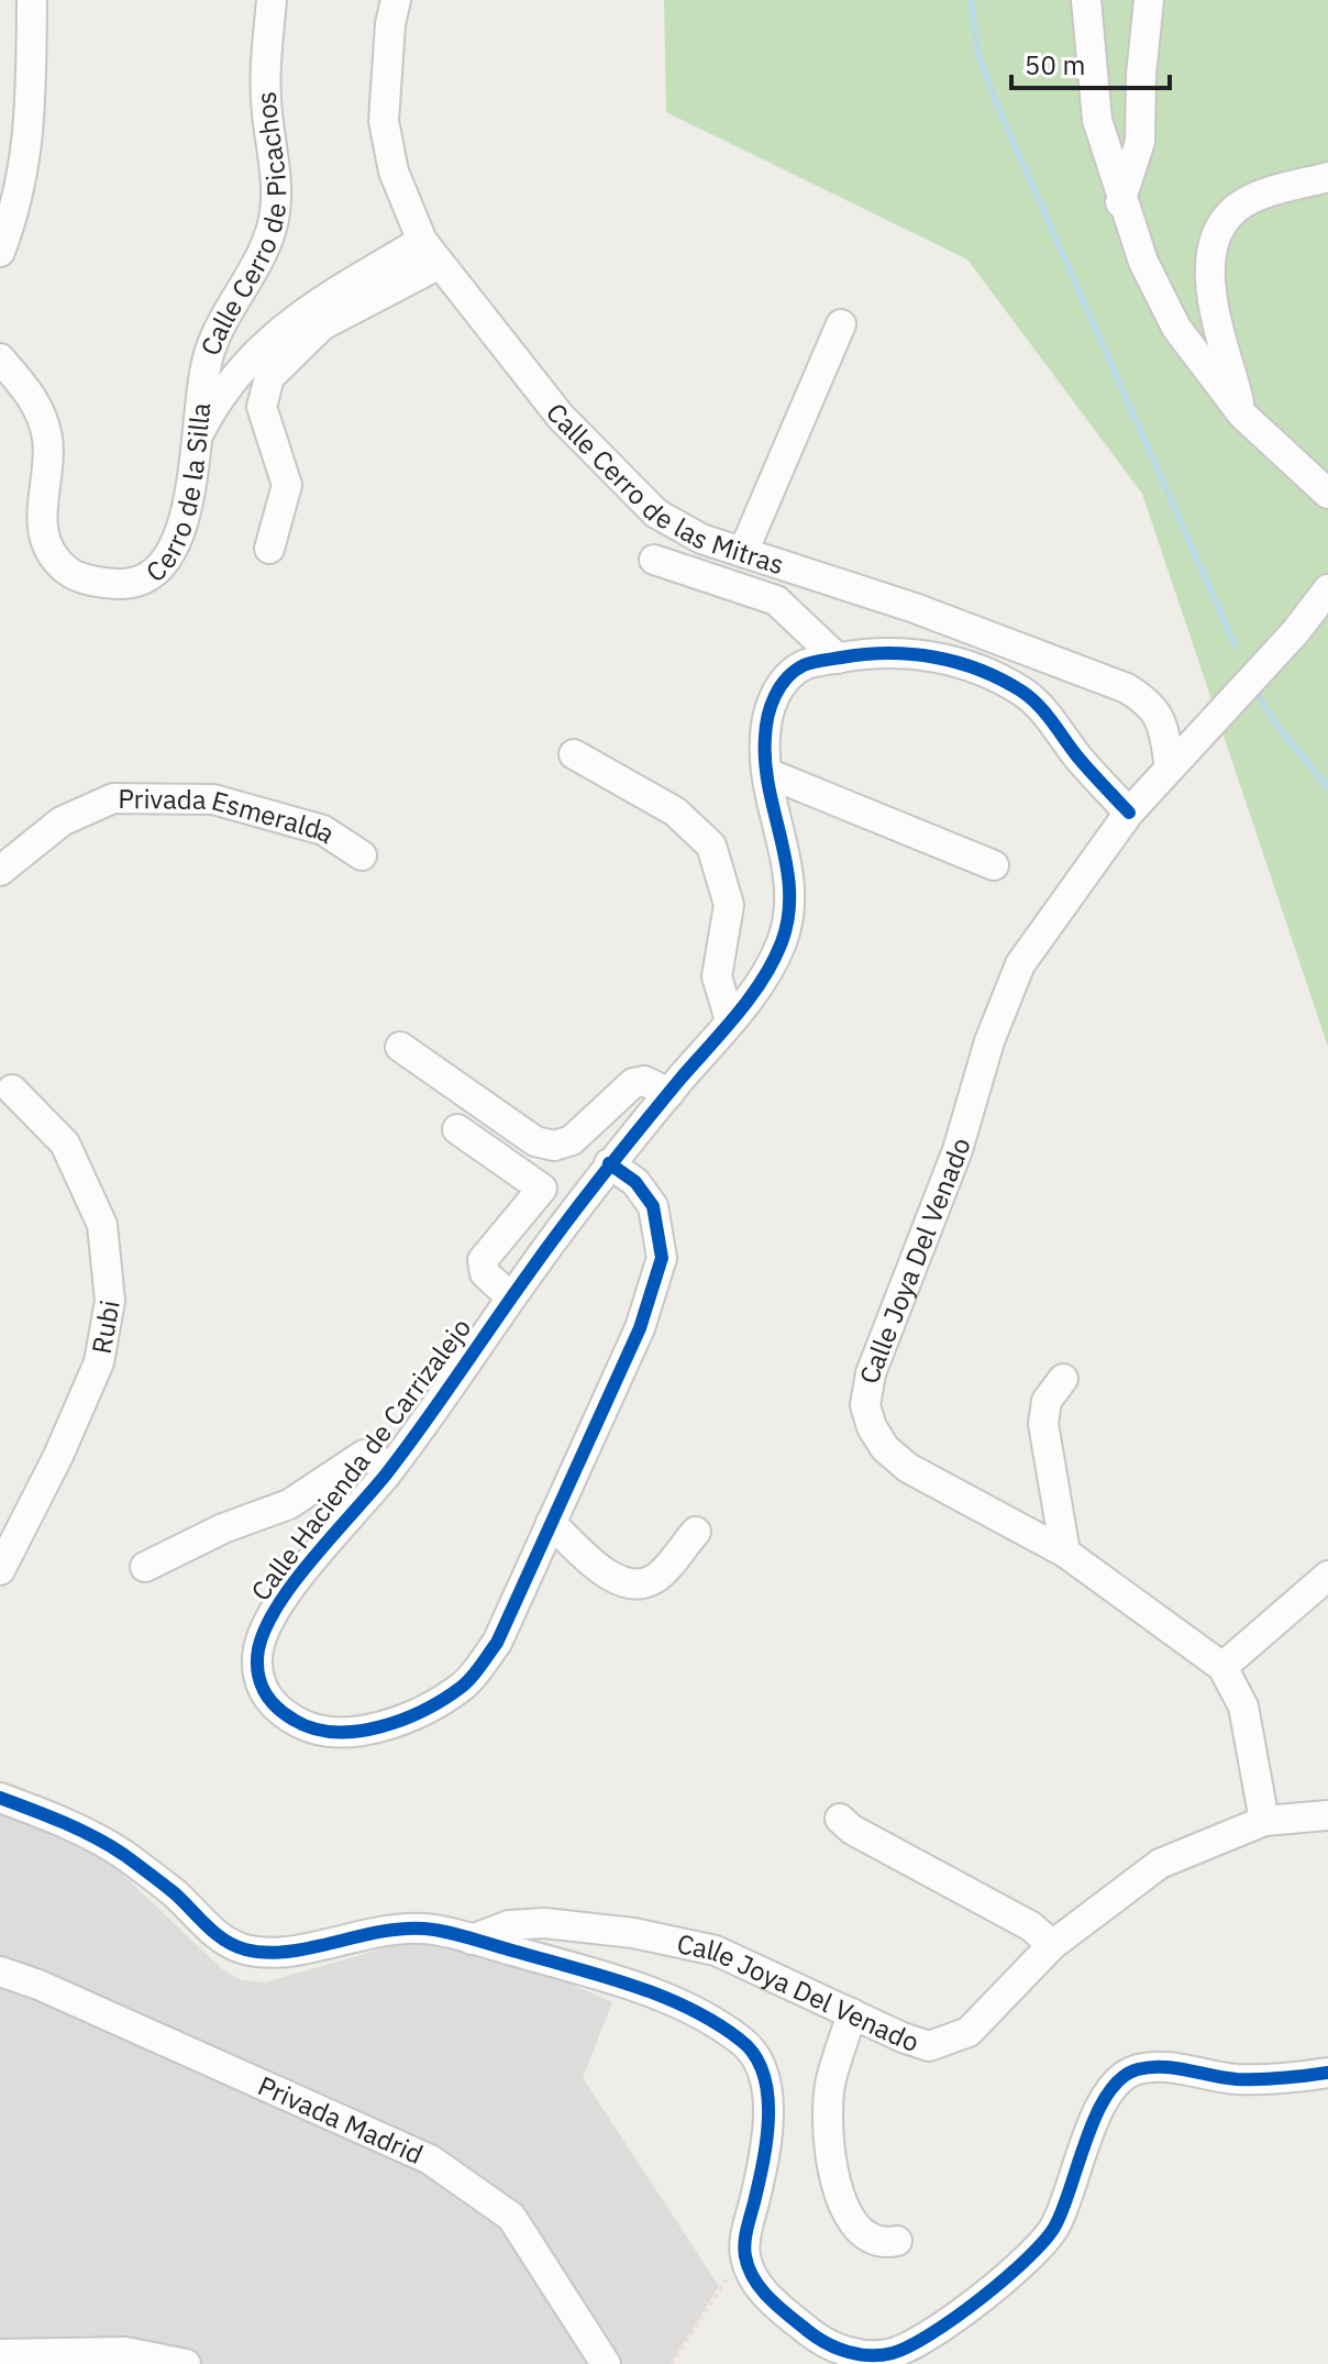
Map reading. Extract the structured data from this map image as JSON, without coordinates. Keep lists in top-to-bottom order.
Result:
{
  "streets": {
    "street": [
      "Calle Cerro de Picachos",
      "Calle Cerro de las Mitras",
      "Cerro de la Silla",
      "Privada Esmeralda",
      "Calle Joya Del Venado",
      "Rubi",
      "Calle Hacienda de Carrizalejo",
      "Privada Madrid"
    ]
  },
  "crossings": [
    ["Calle Cerro de Picachos", "Cerro de la Silla"],
    ["Calle Cerro de las Mitras", "Cerro de la Silla"],
    ["Calle Cerro de las Mitras", "Calle Joya Del Venado"],
    ["Calle Joya Del Venado", "Calle Hacienda de Carrizalejo"]
  ],
  "scale_bar": "50 m"
}
